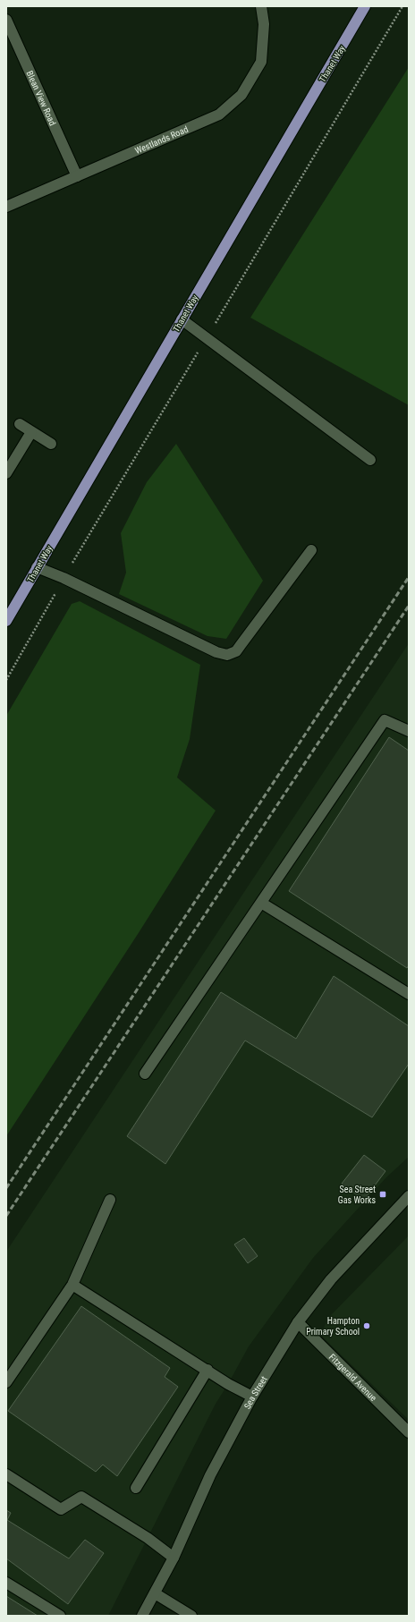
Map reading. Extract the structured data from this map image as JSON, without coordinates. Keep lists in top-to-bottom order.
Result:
{
  "streets": {
    "main road": ["Thanet Way"],
    "street": [
      "Blean View Road",
      "Westlands Road",
      "Fitzgerald Avenue",
      "Sea Street"
    ]
  },
  "crossings": [
    ["Blean View Road", "Westlands Road"],
    ["Fitzgerald Avenue", "Sea Street"]
  ],
  "places": {
    "transit": ["Sea Street Gas Works"],
    "other": ["Hampton Primary School"]
  }
}
